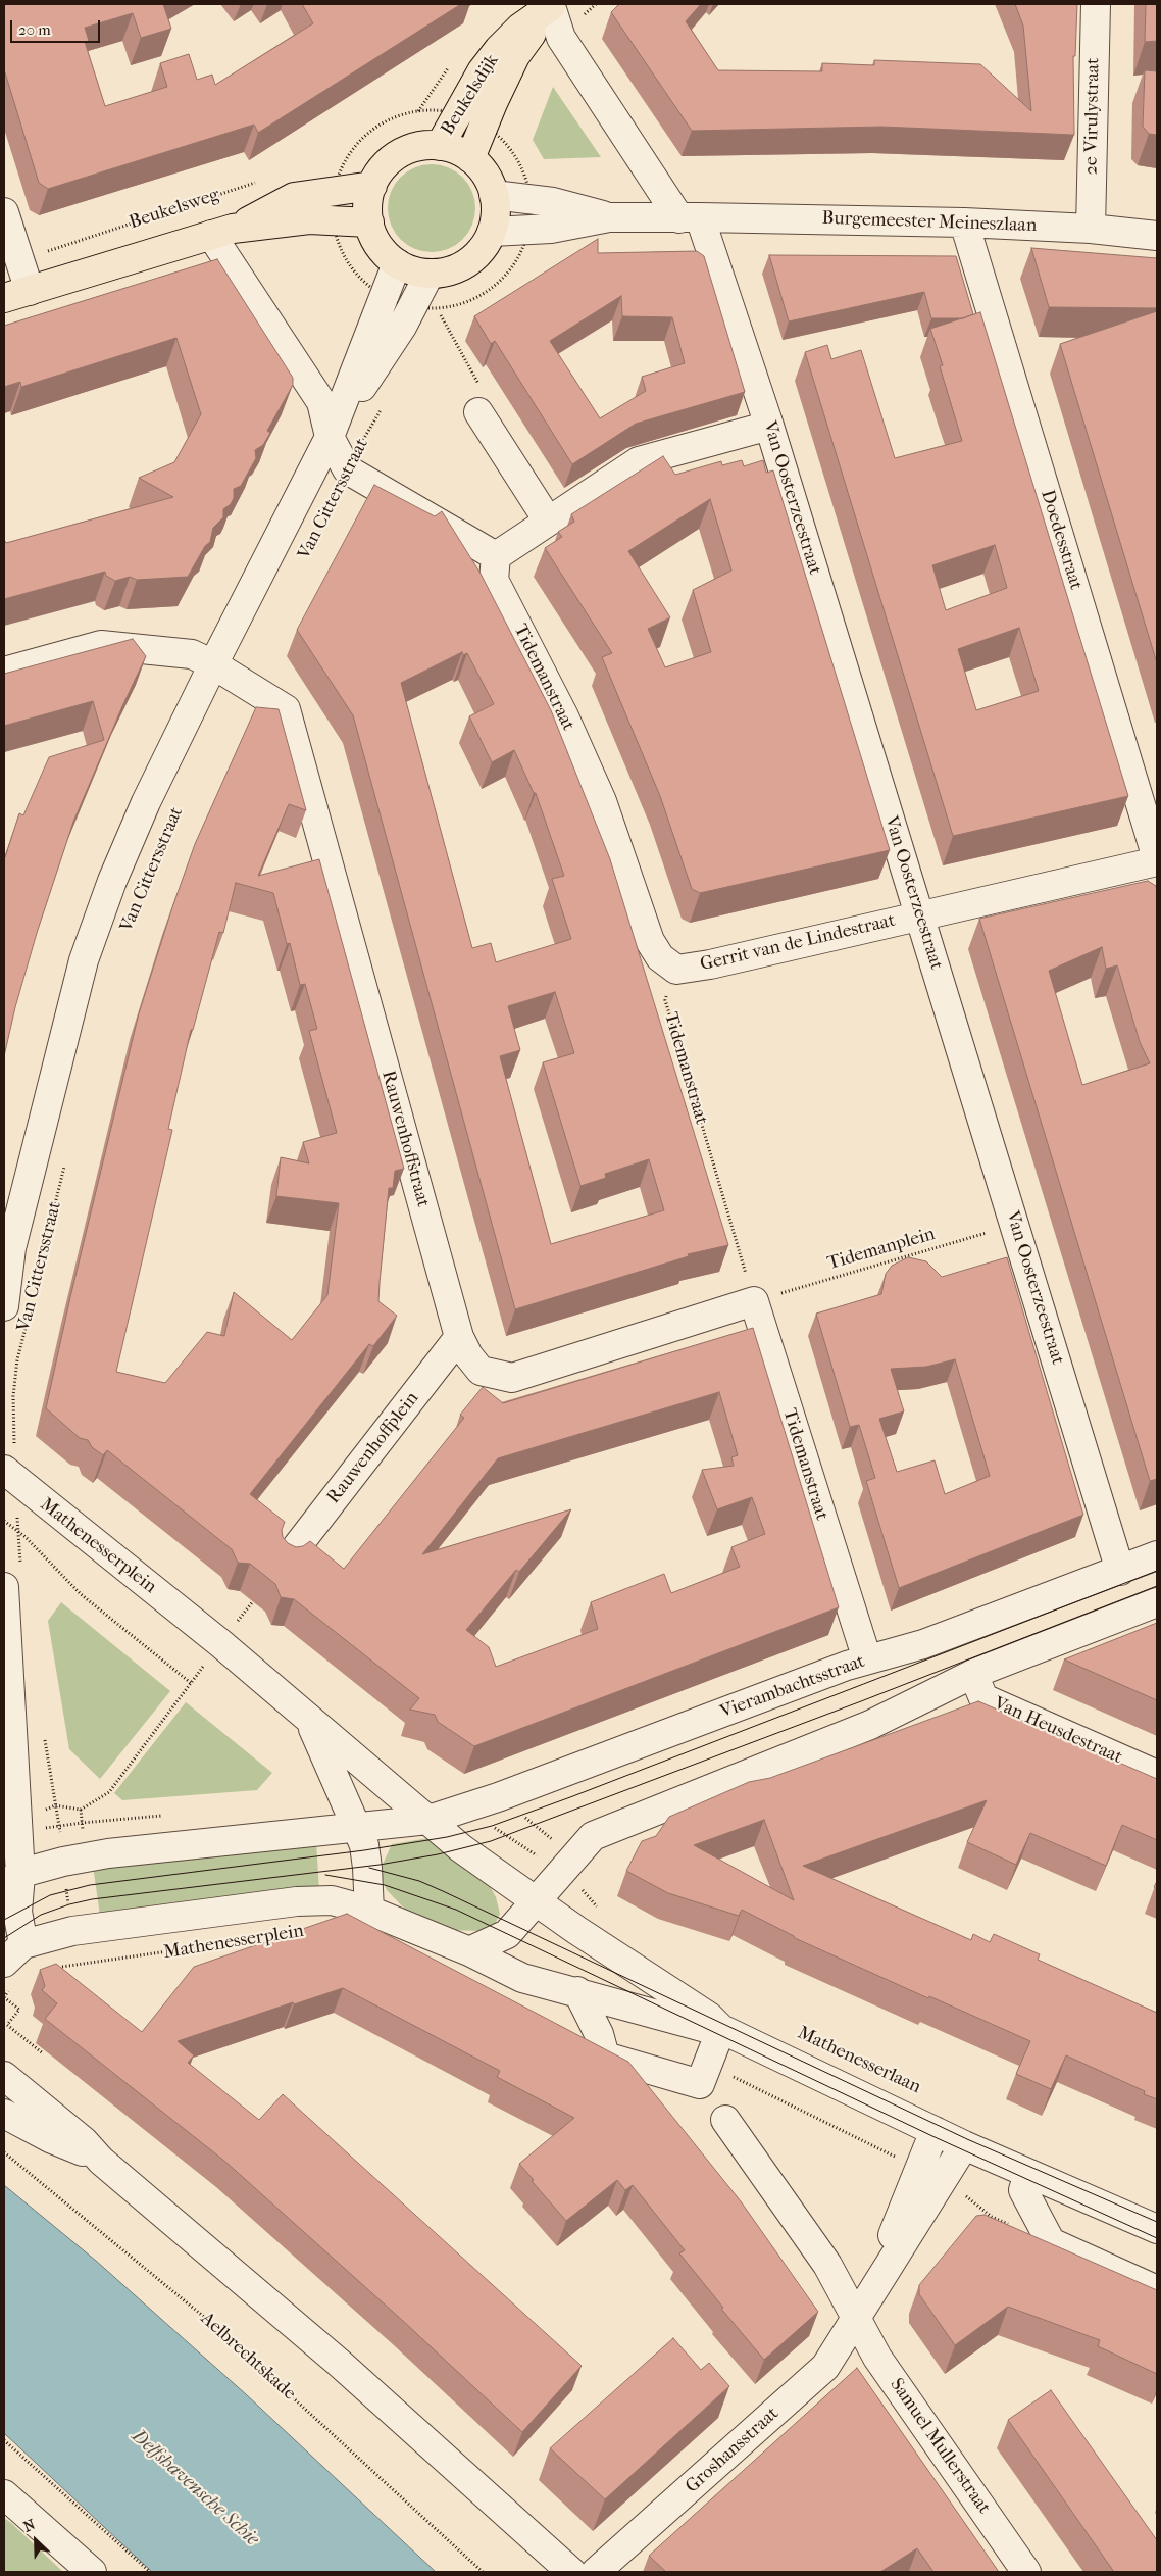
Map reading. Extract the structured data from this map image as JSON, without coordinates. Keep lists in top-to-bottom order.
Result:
{
  "streets": {
    "main road": ["Beukelsdijk", "Beukelsweg"],
    "street": [
      "2e Virulystraat",
      "Burgemeester Meineszlaan",
      "Van Oosterzeestraat",
      "Van Cittersstraat",
      "Doedesstraat",
      "Tidemanstraat",
      "Gerrit van de Lindestraat",
      "Rauwenhoffstraat",
      "Rauwenhoffplein",
      "Mathenesserplein",
      "Vierambachtsstraat",
      "Van Heusdestraat",
      "Mathenesserlaan",
      "Samuel Mullerstraat",
      "Groshansstraat"
    ],
    "path": ["Tidemanplein", "Aelbrechtskade"]
  },
  "crossings": [
    ["Beukelsdijk", "Beukelsweg"],
    ["Beukelsdijk", "Van Oosterzeestraat"],
    ["Beukelsdijk", "Van Cittersstraat"],
    ["2e Virulystraat", "Burgemeester Meineszlaan"],
    ["Beukelsweg", "Van Cittersstraat"],
    ["Burgemeester Meineszlaan", "Van Oosterzeestraat"],
    ["Burgemeester Meineszlaan", "Doedesstraat"],
    ["Van Oosterzeestraat", "Gerrit van de Lindestraat"],
    ["Van Oosterzeestraat", "Tidemanplein"],
    ["Van Oosterzeestraat", "Vierambachtsstraat"],
    ["Van Cittersstraat", "Rauwenhoffstraat"],
    ["Van Cittersstraat", "Mathenesserplein"],
    ["Doedesstraat", "Gerrit van de Lindestraat"],
    ["Tidemanstraat", "Gerrit van de Lindestraat"],
    ["Tidemanstraat", "Rauwenhoffstraat"],
    ["Tidemanstraat", "Tidemanplein"],
    ["Tidemanstraat", "Vierambachtsstraat"],
    ["Rauwenhoffstraat", "Tidemanplein"],
    ["Rauwenhoffstraat", "Rauwenhoffplein"],
    ["Mathenesserplein", "Vierambachtsstraat"],
    ["Mathenesserplein", "Mathenesserlaan"],
    ["Mathenesserlaan", "Groshansstraat"],
    ["Samuel Mullerstraat", "Groshansstraat"]
  ],
  "water": ["Delfshavensche Schie"],
  "scale_bar": "20 m",
  "north": "top left"
}
